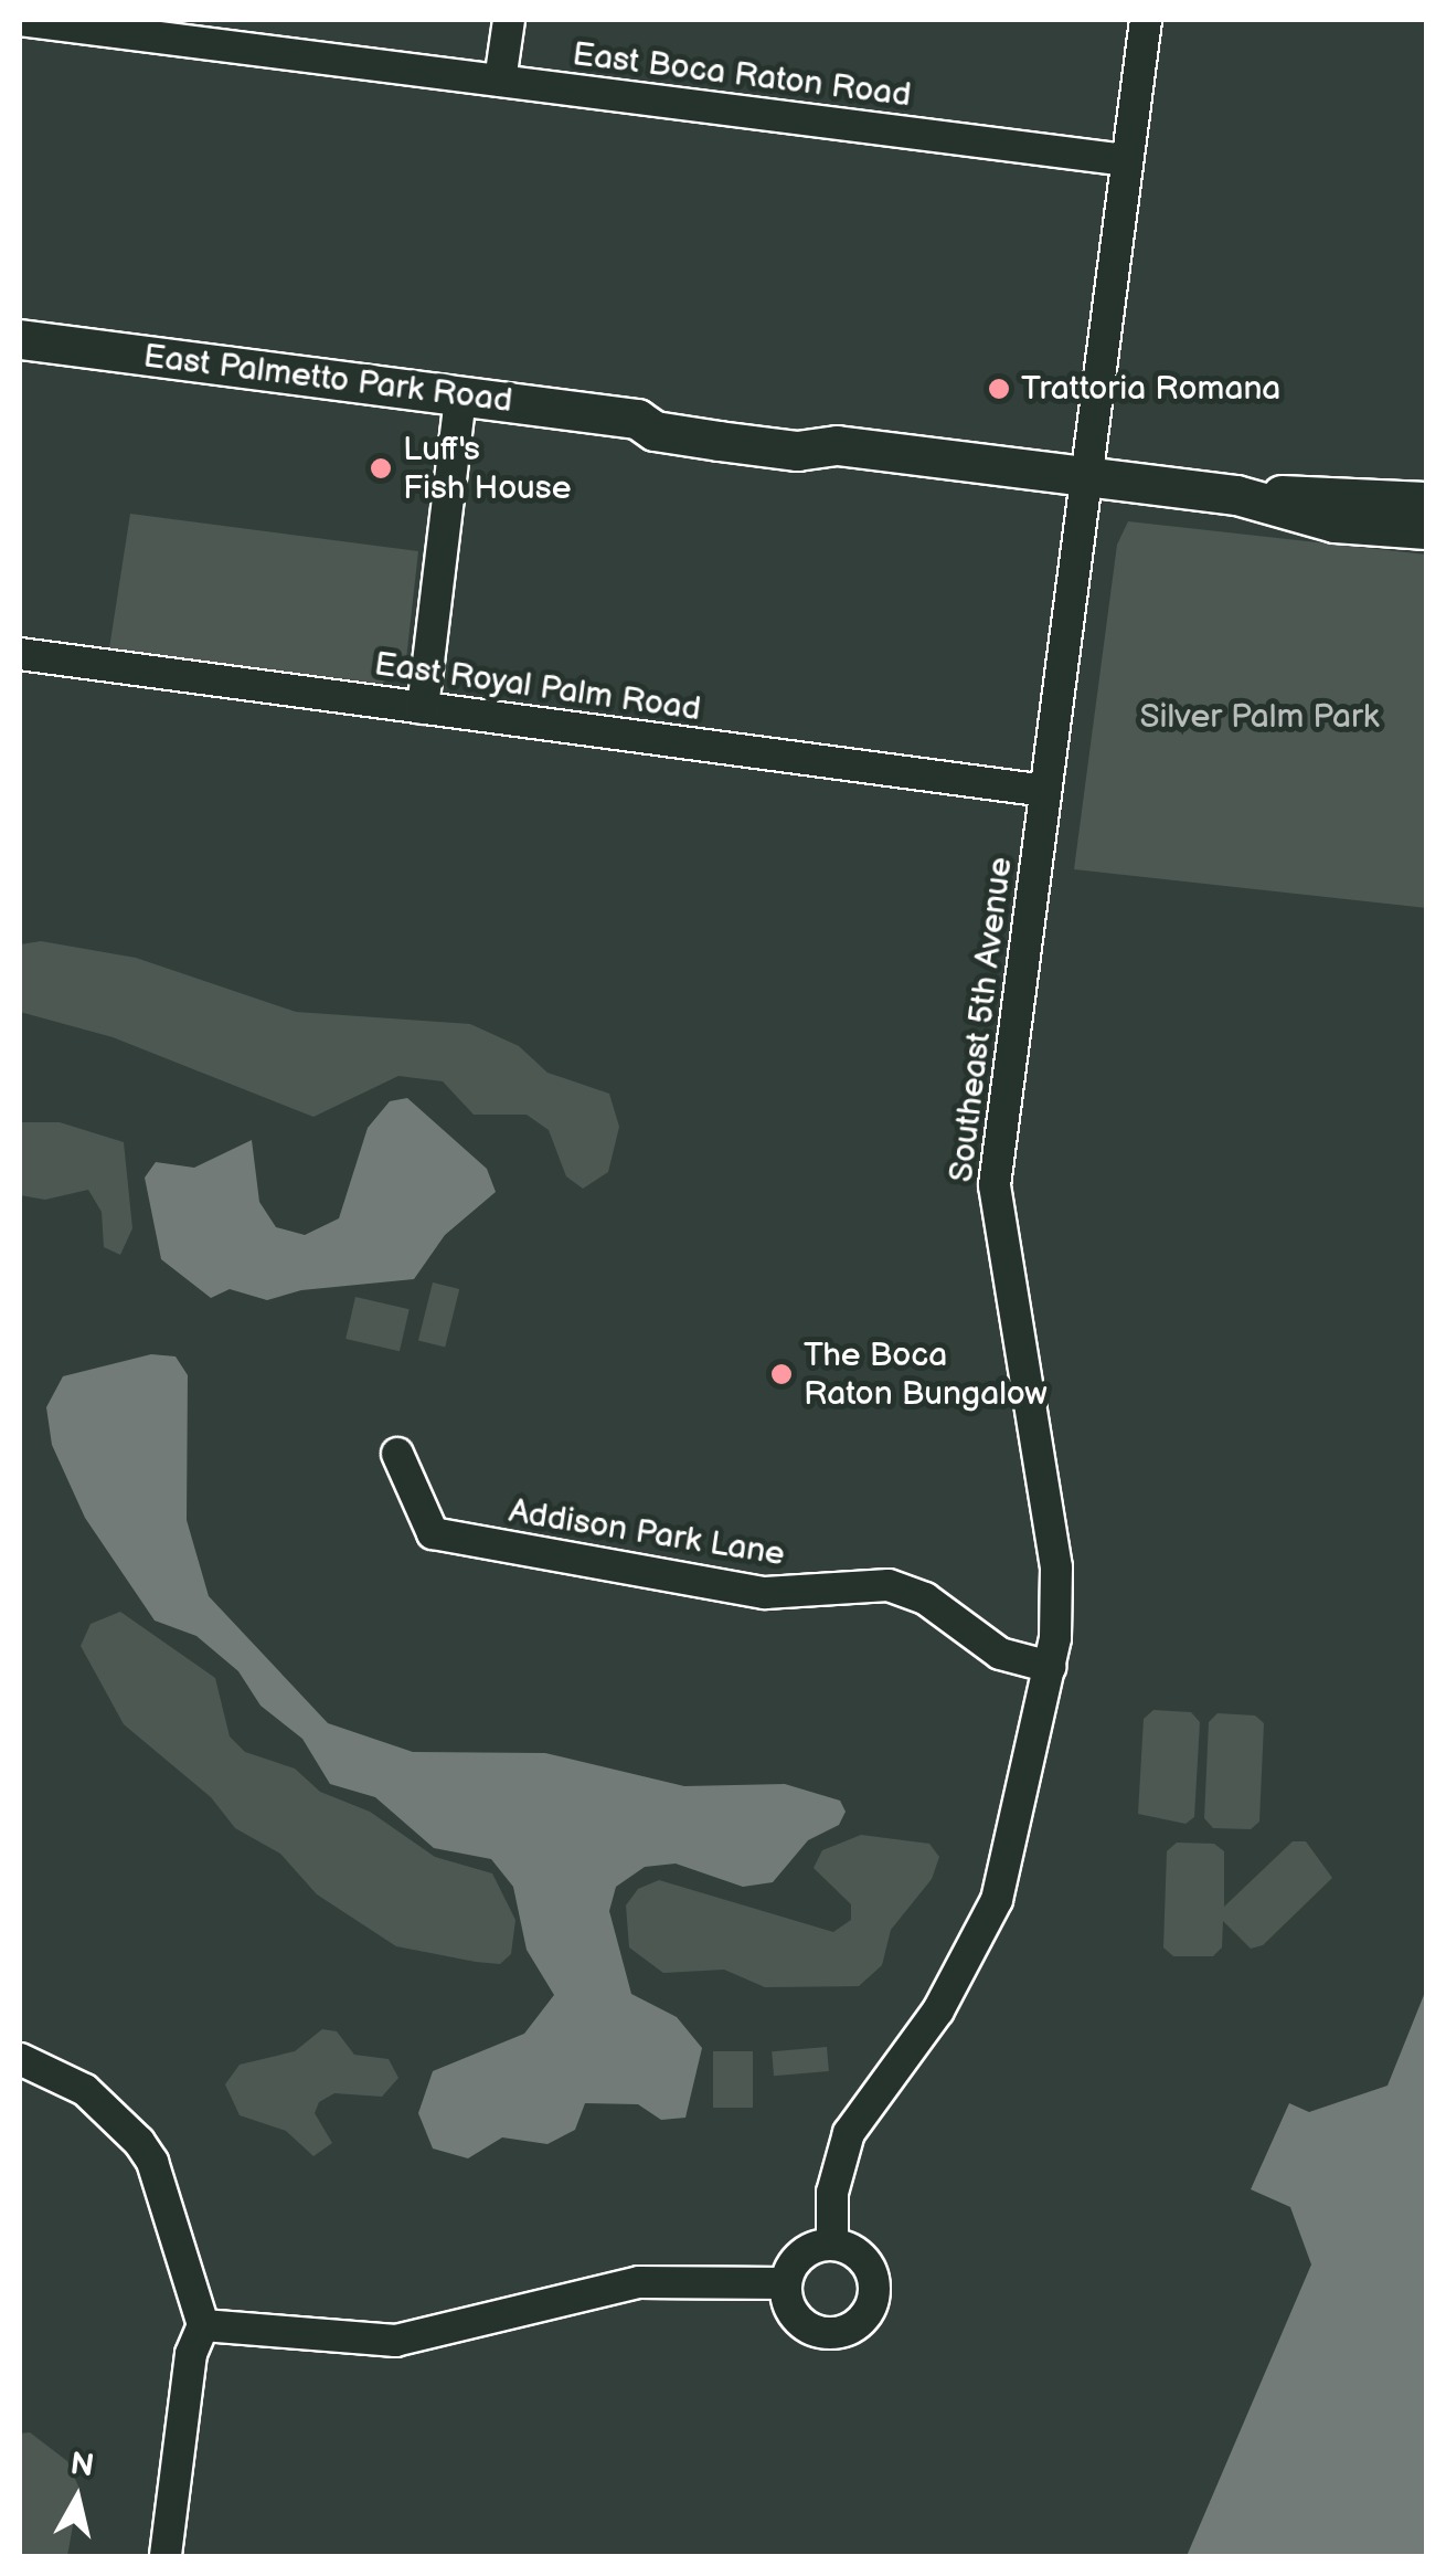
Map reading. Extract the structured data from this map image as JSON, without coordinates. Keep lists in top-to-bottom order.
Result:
{
  "streets": {
    "main road": ["East Palmetto Park Road"],
    "street": [
      "East Boca Raton Road",
      "East Royal Palm Road",
      "Southeast 5th Avenue",
      "Addison Park Lane"
    ]
  },
  "crossings": [
    ["East Boca Raton Road", "Southeast 5th Avenue"],
    ["East Palmetto Park Road", "Southeast 5th Avenue"],
    ["East Royal Palm Road", "Southeast 5th Avenue"],
    ["Southeast 5th Avenue", "Addison Park Lane"]
  ],
  "parks": ["Silver Palm Park"],
  "places": ["Trattoria Romana", "Luff's Fish House", "The Boca Raton Bungalow"],
  "north": "top"
}
